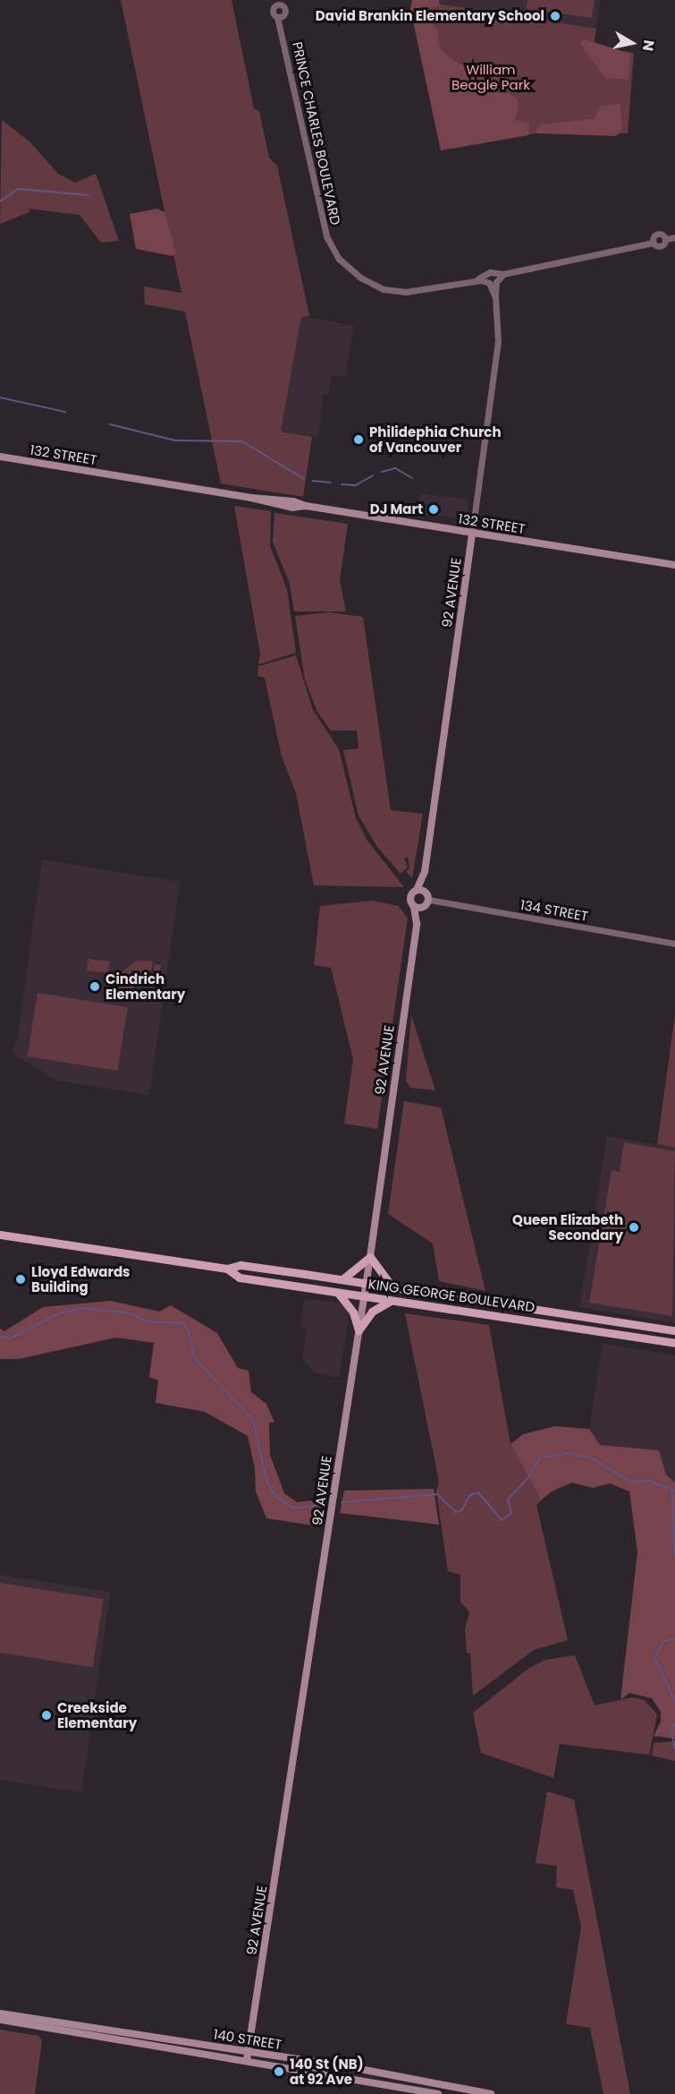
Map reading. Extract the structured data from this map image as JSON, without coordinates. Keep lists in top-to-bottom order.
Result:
{
  "streets": {
    "main road": [
      "132 STREET",
      "92 AVENUE",
      "KING GEORGE BOULEVARD",
      "140 STREET"
    ],
    "street": ["PRINCE CHARLES BOULEVARD", "134 STREET"]
  },
  "crossings": [
    ["PRINCE CHARLES BOULEVARD", "92 AVENUE"],
    ["132 STREET", "92 AVENUE"],
    ["92 AVENUE", "KING GEORGE BOULEVARD"],
    ["92 AVENUE", "140 STREET"]
  ],
  "parks": ["William Beagle Park"],
  "places": [
    "David Brankin Elementary School",
    "Philidephia Church of Vancouver",
    "DJ Mart",
    "Cindrich Elementary",
    "Queen Elizabeth Secondary",
    "Lloyd Edwards Building",
    "Creekside Elementary",
    "140 St (NB) at 92 Ave"
  ],
  "north": "right"
}
